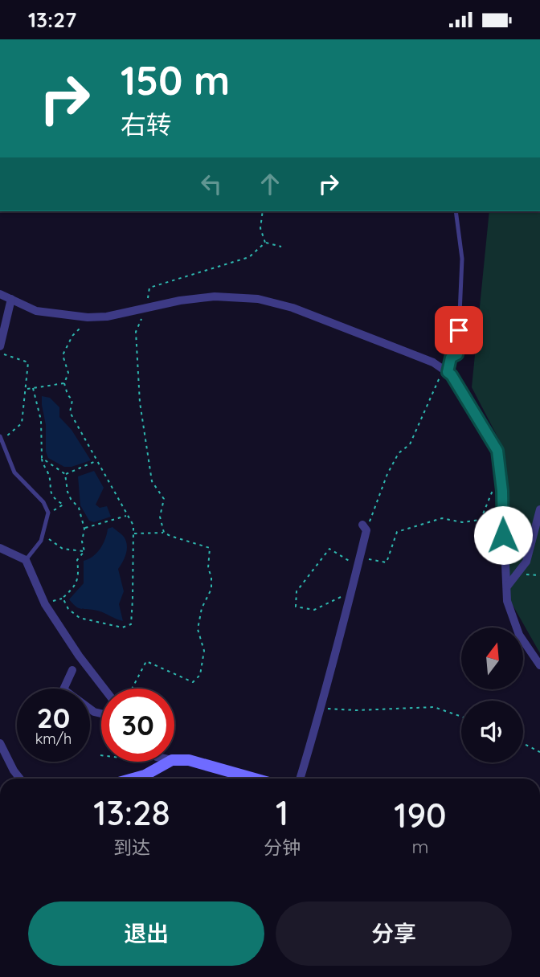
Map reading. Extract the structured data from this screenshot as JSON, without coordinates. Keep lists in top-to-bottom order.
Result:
{
  "north": "top",
  "page": {
    "status": "13:27",
    "turn": ["150 m", "右转"],
    "speed": "20 km/h",
    "limit": "30",
    "eta": [
      "13:28",
      "到达",
      "1",
      "分钟",
      "190",
      "m"
    ],
    "buttons": ["退出", "分享"]
  }
}
